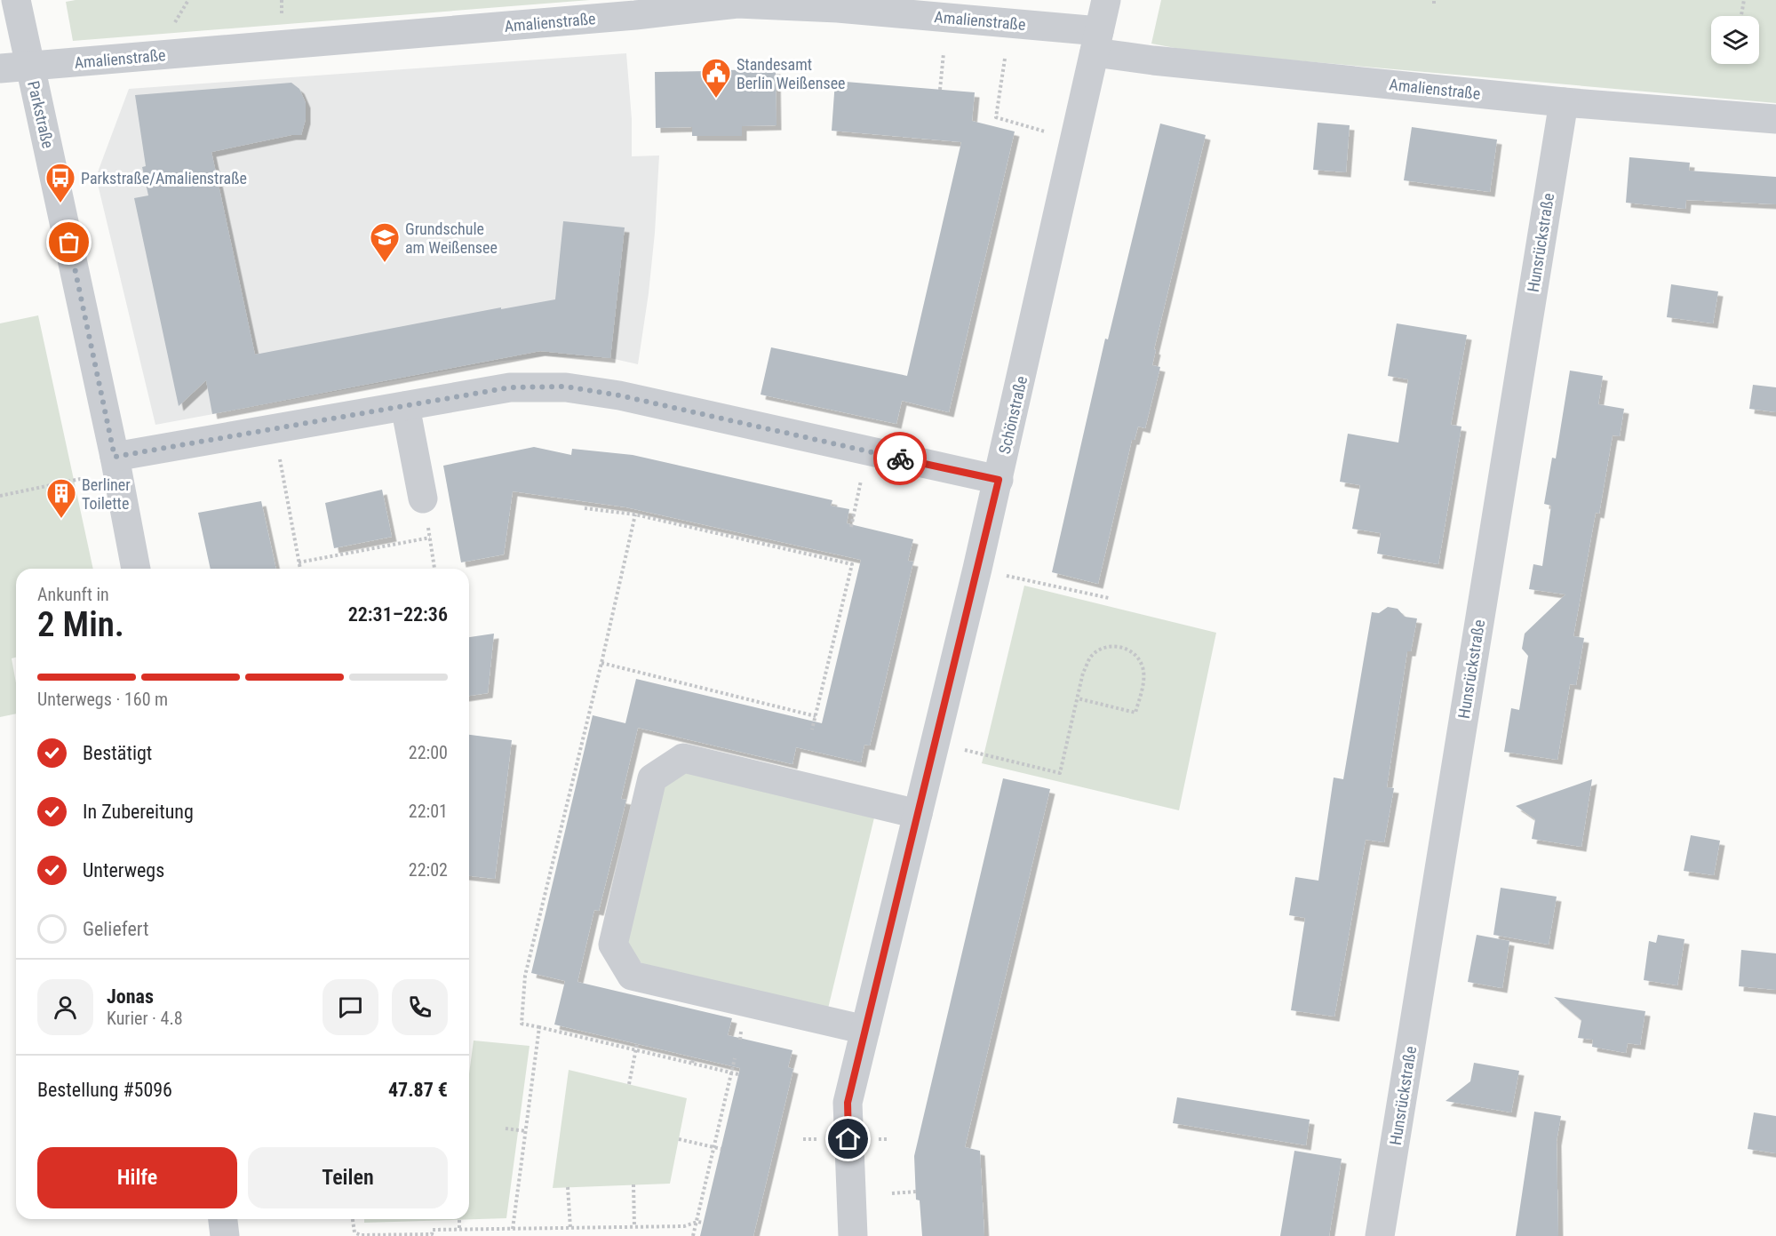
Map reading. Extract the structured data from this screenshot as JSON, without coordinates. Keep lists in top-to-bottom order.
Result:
{
  "streets": {
    "street": [
      "Amalienstraße",
      "Parkstraße",
      "Hunsrückstraße",
      "Schönstraße"
    ]
  },
  "crossings": [
    ["Amalienstraße", "Parkstraße"],
    ["Amalienstraße", "Hunsrückstraße"],
    ["Amalienstraße", "Schönstraße"]
  ],
  "places": {
    "public building": ["Standesamt Berlin Weißensee"],
    "bus stop": ["Parkstraße/Amalienstraße"],
    "school or university": ["Grundschule am Weißensee"],
    "building": ["Berliner Toilette"]
  },
  "page": {
    "heading": ["2 Min.", "Ankunft in", "22:31–22:36"],
    "panel": [
      "Jonas",
      "Kurier · 4.8",
      "Bestellung #5096",
      "47.87 €"
    ],
    "bar": "Unterwegs · 160 m",
    "list": [
      ["Bestätigt", "22:00"],
      ["In Zubereitung", "22:01"],
      ["Unterwegs", "22:02"],
      "Geliefert"
    ],
    "buttons": ["Hilfe", "Teilen"]
  }
}
